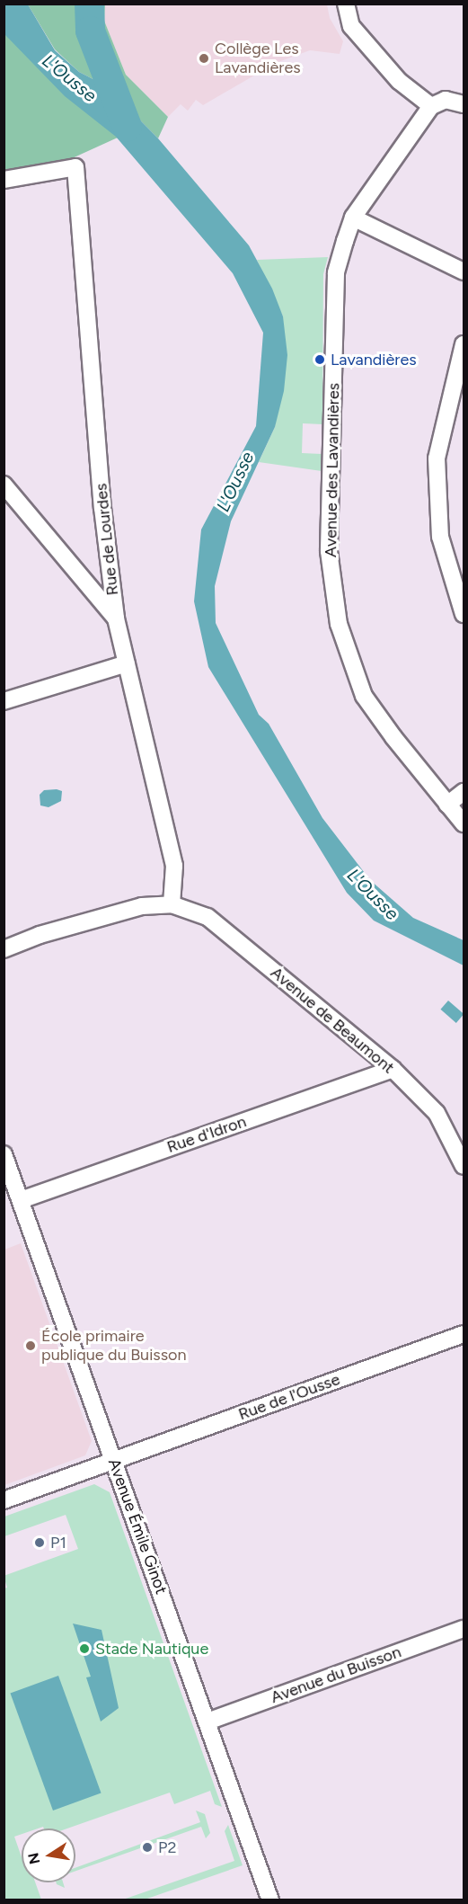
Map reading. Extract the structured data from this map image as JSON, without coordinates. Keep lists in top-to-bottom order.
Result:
{
  "streets": {
    "street": [
      "Avenue des Lavandières",
      "Rue de Lourdes",
      "Avenue de Beaumont",
      "Rue d'Idron",
      "Rue de l'Ousse",
      "Avenue Émile Ginot",
      "Avenue du Buisson"
    ]
  },
  "crossings": [
    ["Rue de Lourdes", "Avenue de Beaumont"],
    ["Avenue de Beaumont", "Rue d'Idron"],
    ["Rue d'Idron", "Avenue Émile Ginot"],
    ["Rue de l'Ousse", "Avenue Émile Ginot"],
    ["Avenue Émile Ginot", "Avenue du Buisson"]
  ],
  "water": ["L'Ousse"],
  "places": [
    "Collège Les Lavandières",
    "Lavandières",
    "École primaire publique du Buisson",
    "P1",
    "Stade Nautique",
    "P2"
  ],
  "north": "left"
}
